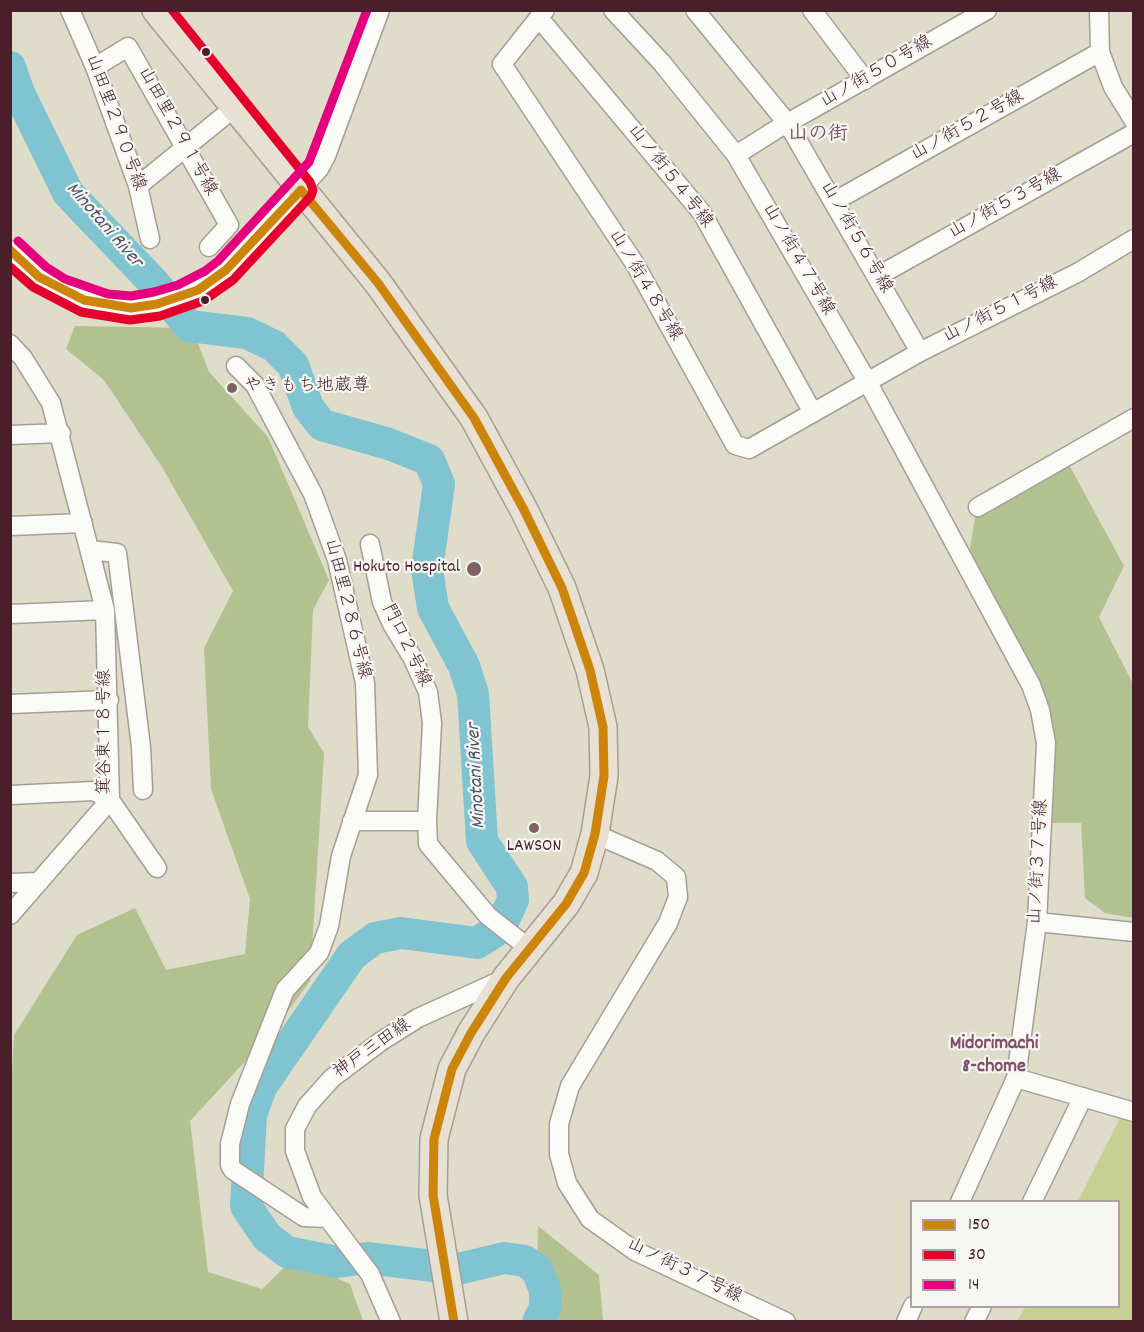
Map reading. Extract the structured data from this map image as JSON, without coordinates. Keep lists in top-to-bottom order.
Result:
{
  "streets": {
    "street": [
      "山ノ街５０号線",
      "山田里２９０号線",
      "山ノ街５２号線",
      "山田里２９１号線",
      "山ノ街５４号線",
      "山ノ街５３号線",
      "山ノ街５６号線",
      "山ノ街４７号線",
      "山ノ街４８号線",
      "山ノ街５１号線",
      "山田里２８６号線",
      "門口２号線",
      "箕谷東１８号線",
      "山ノ街３７号線",
      "神戸三田線"
    ]
  },
  "crossings": [
    ["山ノ街５０号線", "山ノ街５６号線"],
    ["山ノ街５０号線", "山ノ街４７号線"],
    ["山田里２９０号線", "山田里２９１号線"],
    ["山ノ街５２号線", "山ノ街５６号線"],
    ["山ノ街５４号線", "山ノ街４８号線"],
    ["山ノ街５３号線", "山ノ街５６号線"],
    ["山ノ街５６号線", "山ノ街５１号線"],
    ["山ノ街４７号線", "山ノ街４８号線"],
    ["山ノ街４７号線", "山ノ街５１号線"],
    ["山ノ街４７号線", "山ノ街３７号線"],
    ["山ノ街４８号線", "山ノ街５１号線"],
    ["山田里２８６号線", "神戸三田線"]
  ],
  "districts": ["山の街", "Midorimachi 8-chome"],
  "water": ["Minotani River"],
  "places": ["やきもち地蔵尊", "Hokuto Hospital", "LAWSON"],
  "lines": ["transit line 30", "transit line 14", "transit line 150"],
  "legend": ["150", "30", "14"]
}
